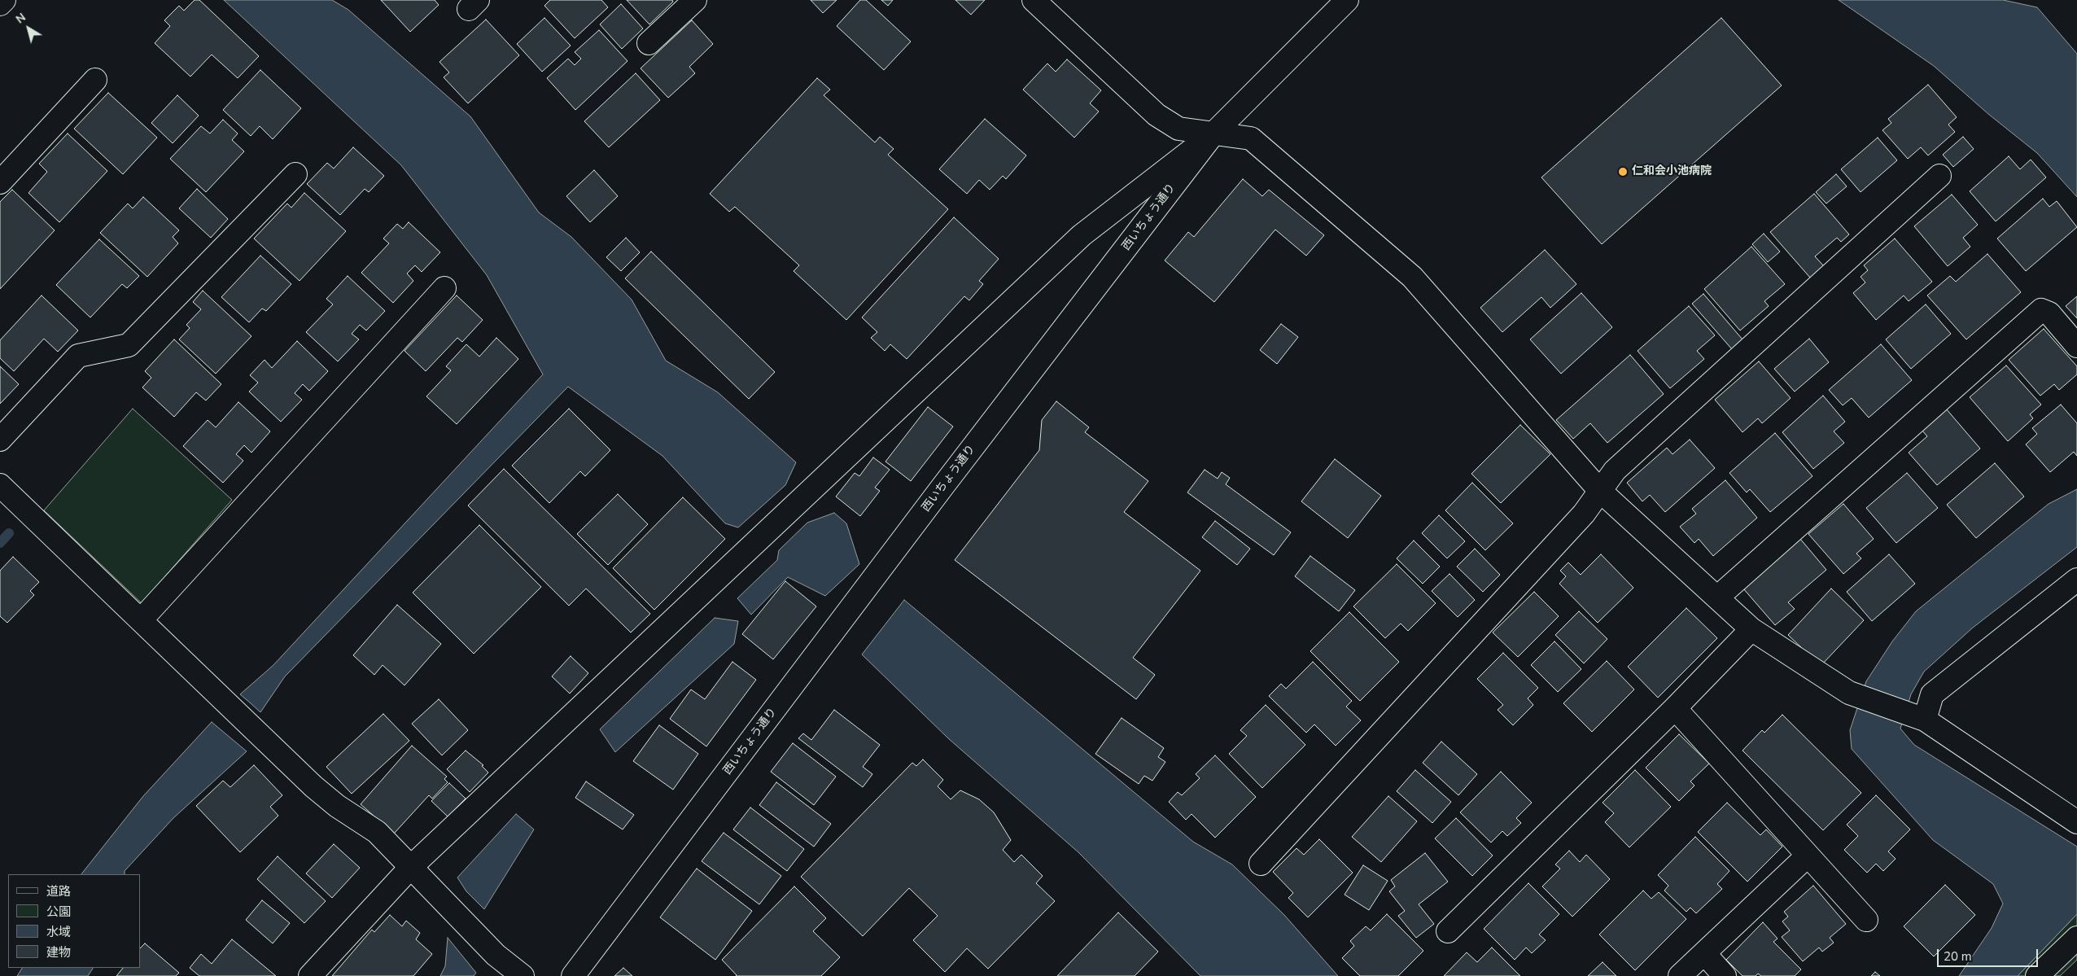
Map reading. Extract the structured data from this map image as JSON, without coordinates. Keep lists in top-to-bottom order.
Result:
{
  "streets": {
    "main road": ["西いちょう通り"]
  },
  "places": ["仁和会小池病院"],
  "legend": [
    "道路",
    "公園",
    "水域",
    "建物"
  ],
  "scale_bar": "20 m",
  "north": "top left"
}
